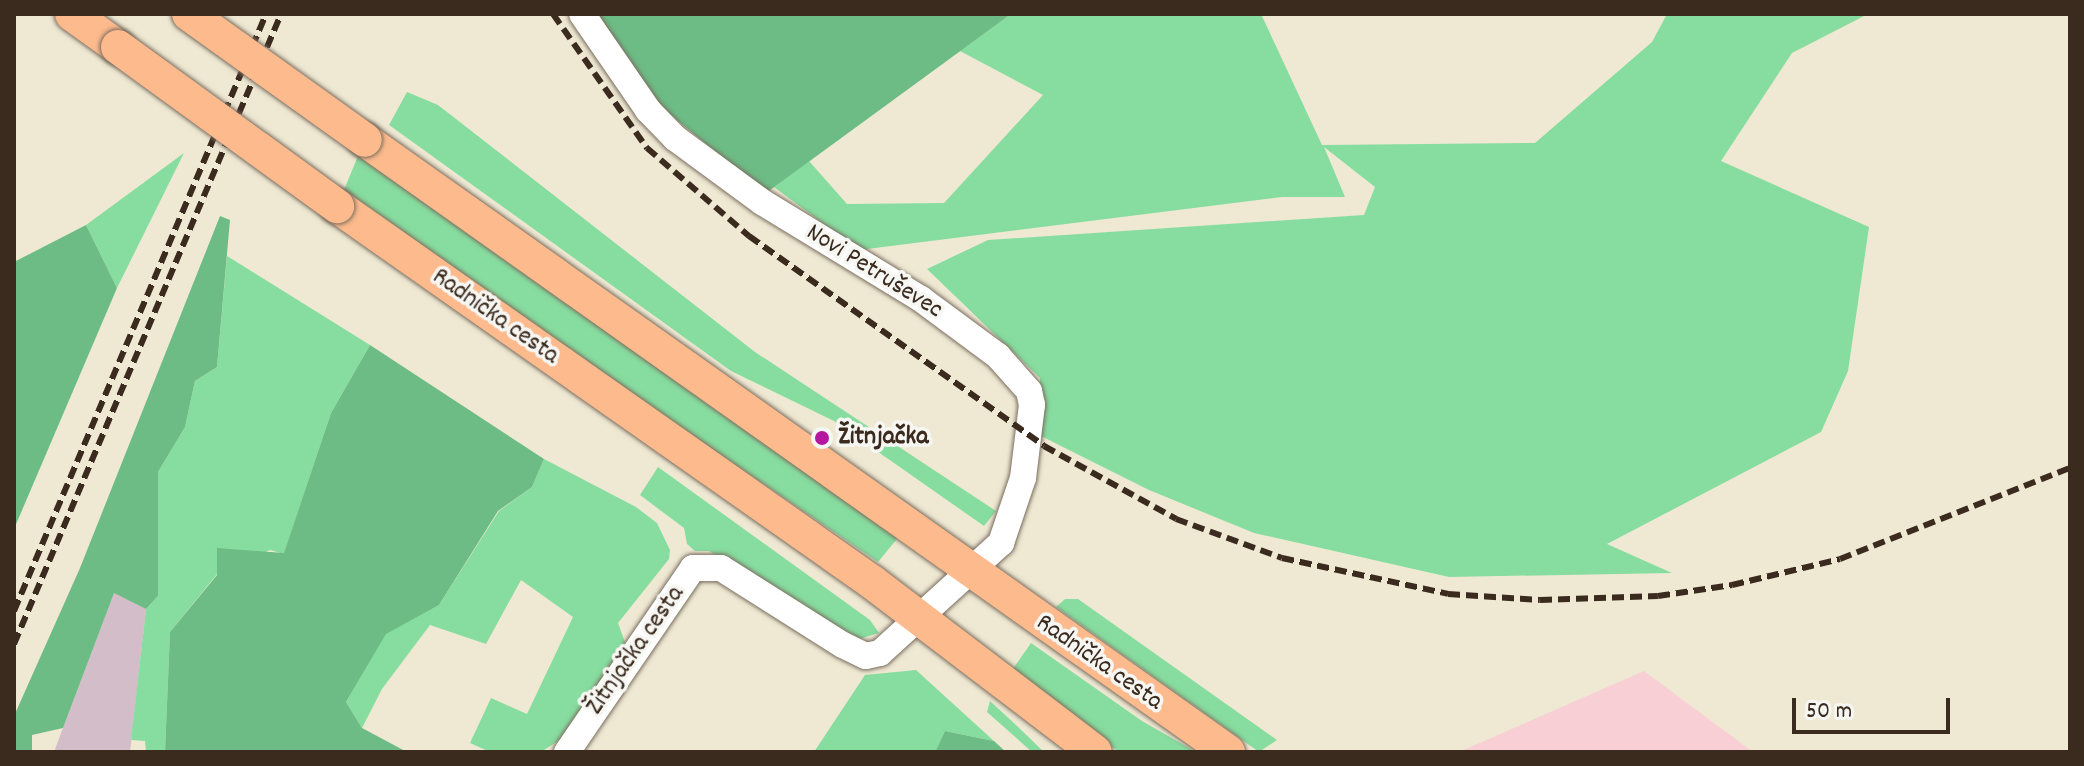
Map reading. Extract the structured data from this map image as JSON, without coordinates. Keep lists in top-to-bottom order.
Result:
{
  "streets": {
    "main road": ["Radnička cesta"],
    "street": ["Novi Petruševec", "Žitnjačka cesta"]
  },
  "crossings": [
    ["Novi Petruševec", "Radnička cesta"],
    ["Radnička cesta", "Žitnjačka cesta"]
  ],
  "places": ["Žitnjačka"],
  "scale_bar": "50 m"
}
